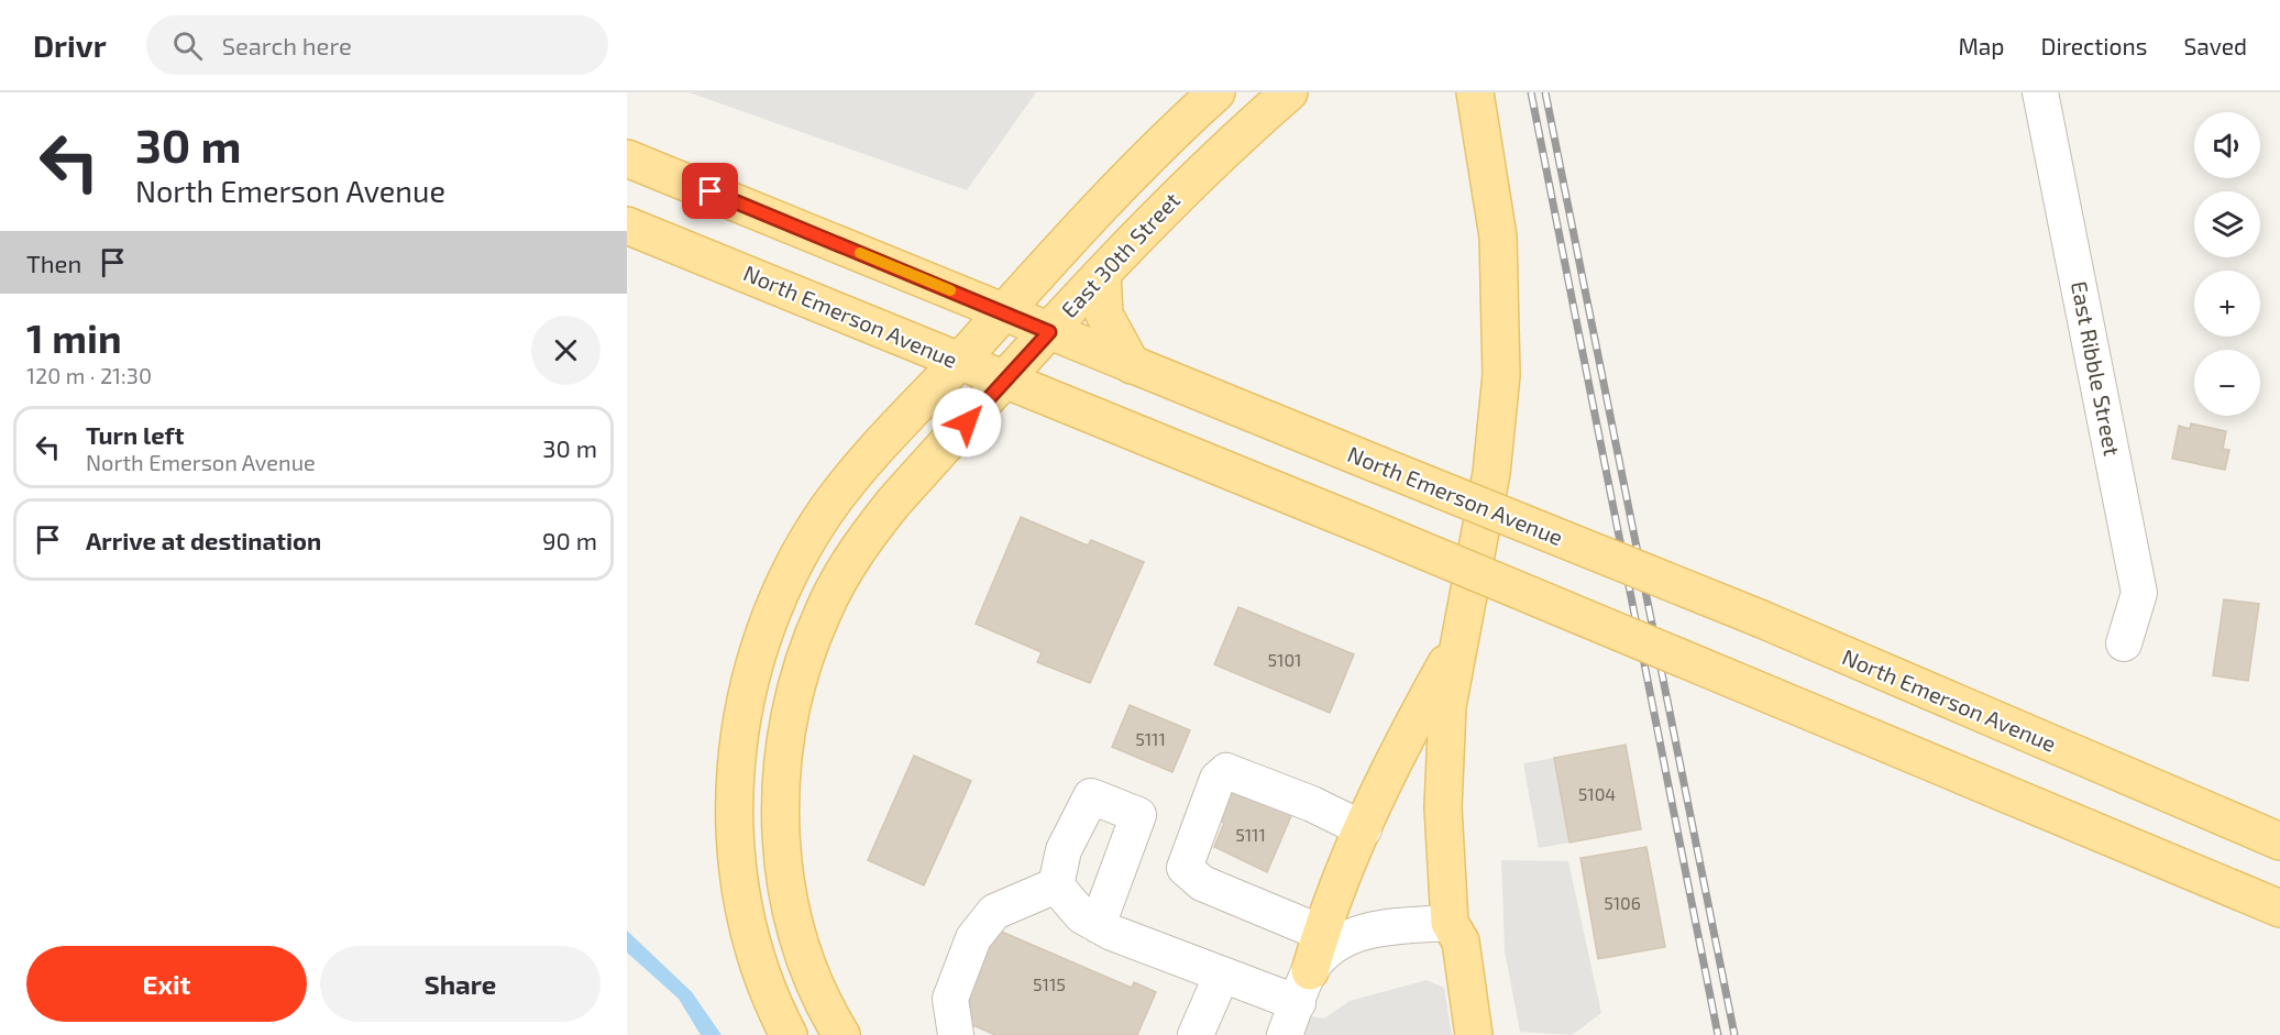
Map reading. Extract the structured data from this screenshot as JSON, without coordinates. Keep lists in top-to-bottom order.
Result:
{
  "streets": {
    "main road": ["East 30th Street", "North Emerson Avenue"],
    "street": ["East Ribble Street"]
  },
  "crossings": [
    ["East 30th Street", "North Emerson Avenue"]
  ],
  "house_numbers": [
    "5101",
    "5111",
    "5104",
    "5111",
    "5106",
    "5115"
  ],
  "page": {
    "header": "Drivr",
    "search": "Search here",
    "nav": ["Map", "Directions", "Saved"],
    "turn": ["30 m", "North Emerson Avenue"],
    "map_buttons": ["+", "−"],
    "then": "Then",
    "heading": ["1 min", "120 m · 21:30"],
    "list": [
      {
        "name": "Turn left",
        "note": "North Emerson Avenue",
        "value": "30 m"
      },
      {
        "name": "Arrive at destination",
        "value": "90 m"
      }
    ],
    "buttons": ["Exit", "Share"]
  }
}
